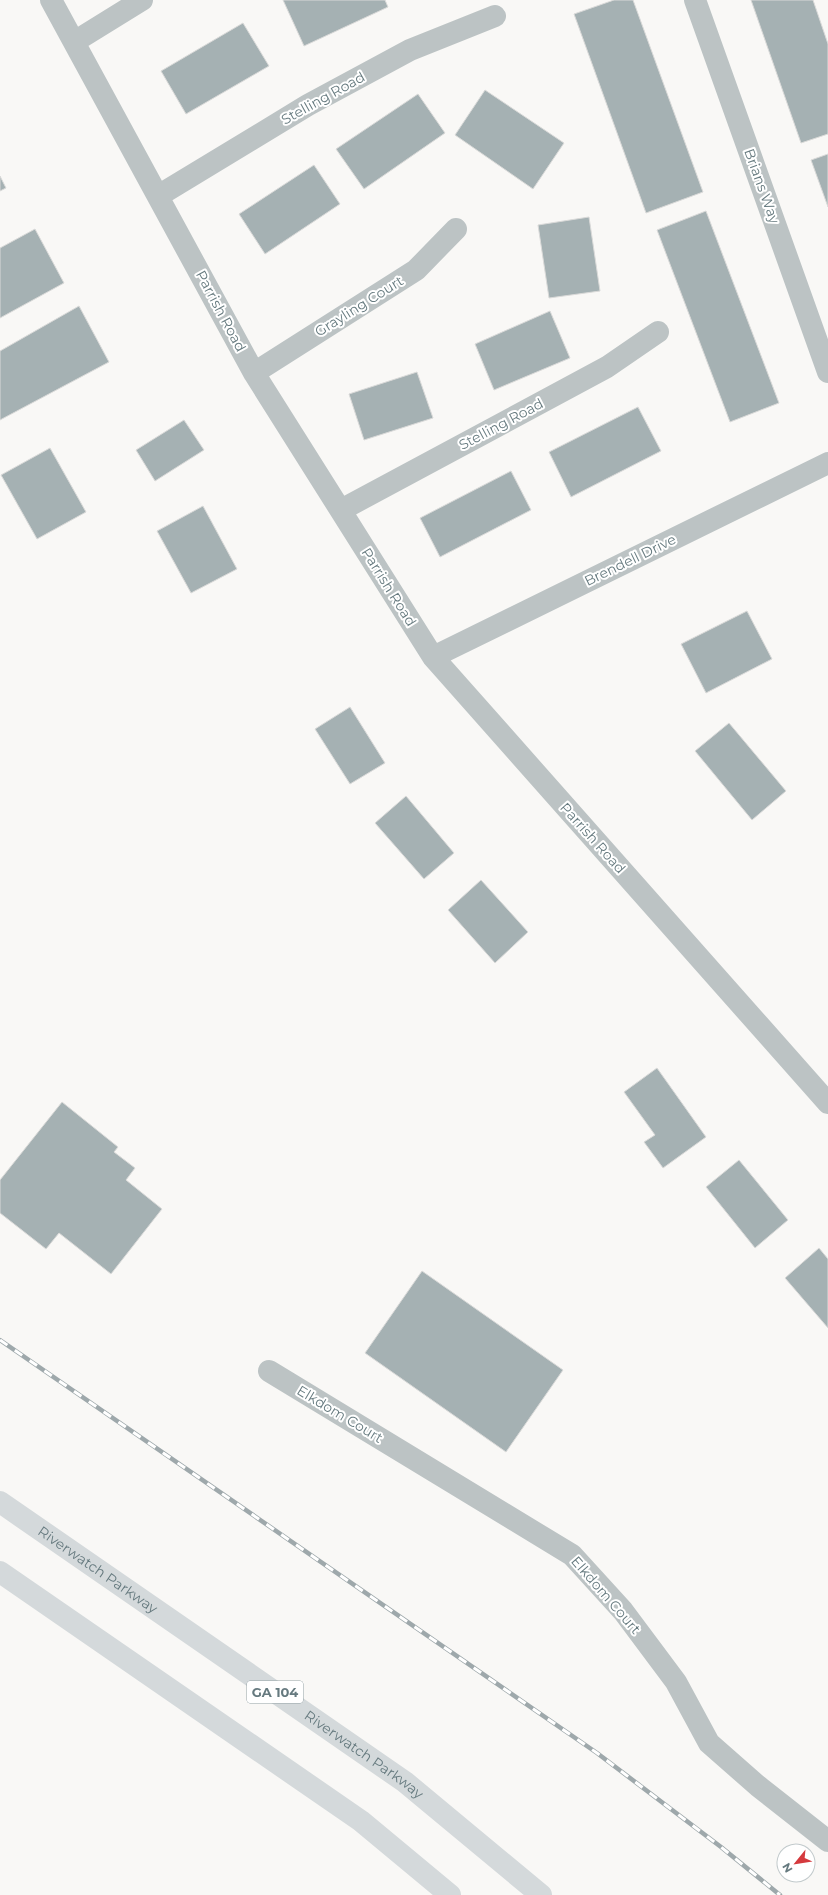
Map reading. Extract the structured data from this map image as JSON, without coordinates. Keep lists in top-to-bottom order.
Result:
{
  "streets": {
    "main road": ["Riverwatch Parkway", "GA 104"],
    "street": [
      "Stelling Road",
      "Brians Way",
      "Grayling Court",
      "Parrish Road",
      "Brendell Drive",
      "Elkdom Court"
    ]
  },
  "crossings": [
    ["Stelling Road", "Parrish Road"],
    ["Grayling Court", "Parrish Road"],
    ["Parrish Road", "Brendell Drive"]
  ],
  "north": "bottom left"
}
